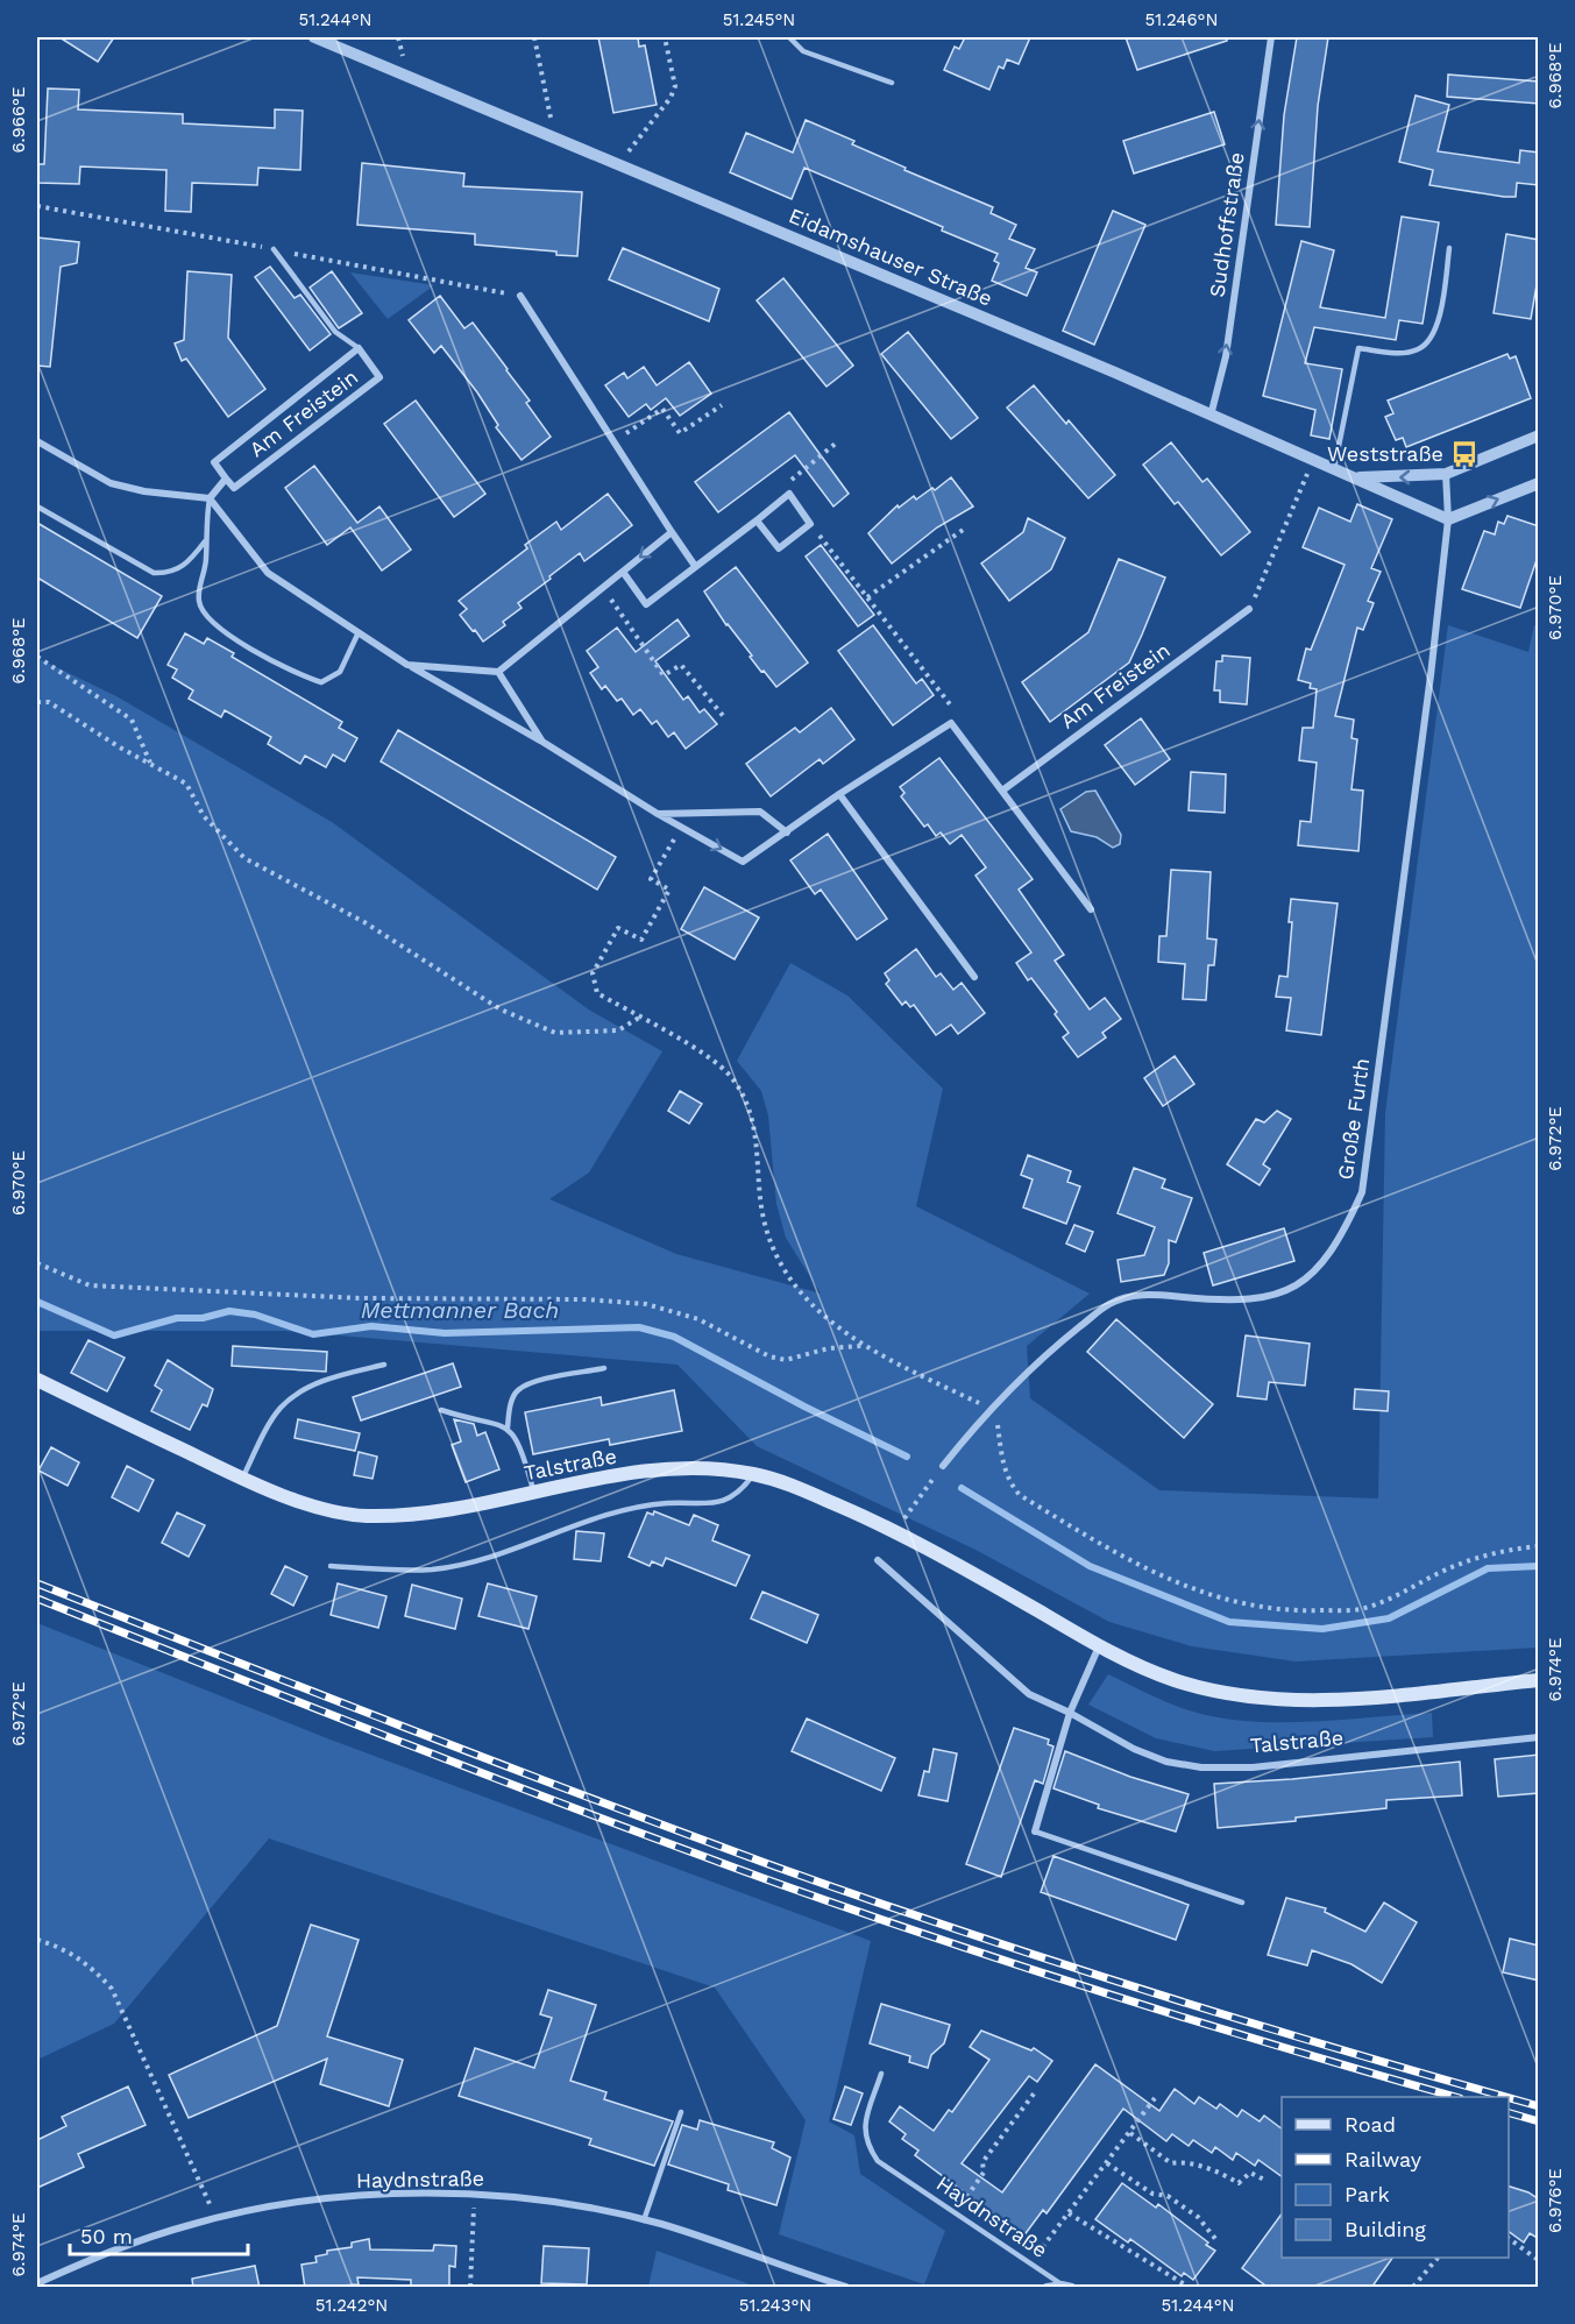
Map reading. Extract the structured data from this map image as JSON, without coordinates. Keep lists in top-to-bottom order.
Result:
{
  "streets": {
    "main road": ["Talstraße"],
    "street": [
      "Sudhoffstraße",
      "Eidamshauser Straße",
      "Am Freistein",
      "Große Furth",
      "Haydnstraße"
    ]
  },
  "crossings": [
    ["Sudhoffstraße", "Eidamshauser Straße"],
    ["Eidamshauser Straße", "Große Furth"]
  ],
  "one_way": ["Sudhoffstraße"],
  "water": ["Mettmanner Bach"],
  "places": {
    "bus stop": ["Weststraße"]
  },
  "legend": [
    "Road",
    "Railway",
    "Park",
    "Building"
  ],
  "scale_bar": "50 m",
  "coordinates": [
    "51.244°N",
    "51.245°N",
    "51.246°N",
    "6.968°E",
    "6.966°E",
    "6.970°E",
    "6.972°E",
    "6.974°E",
    "6.976°E",
    "51.242°N",
    "51.243°N"
  ]
}
